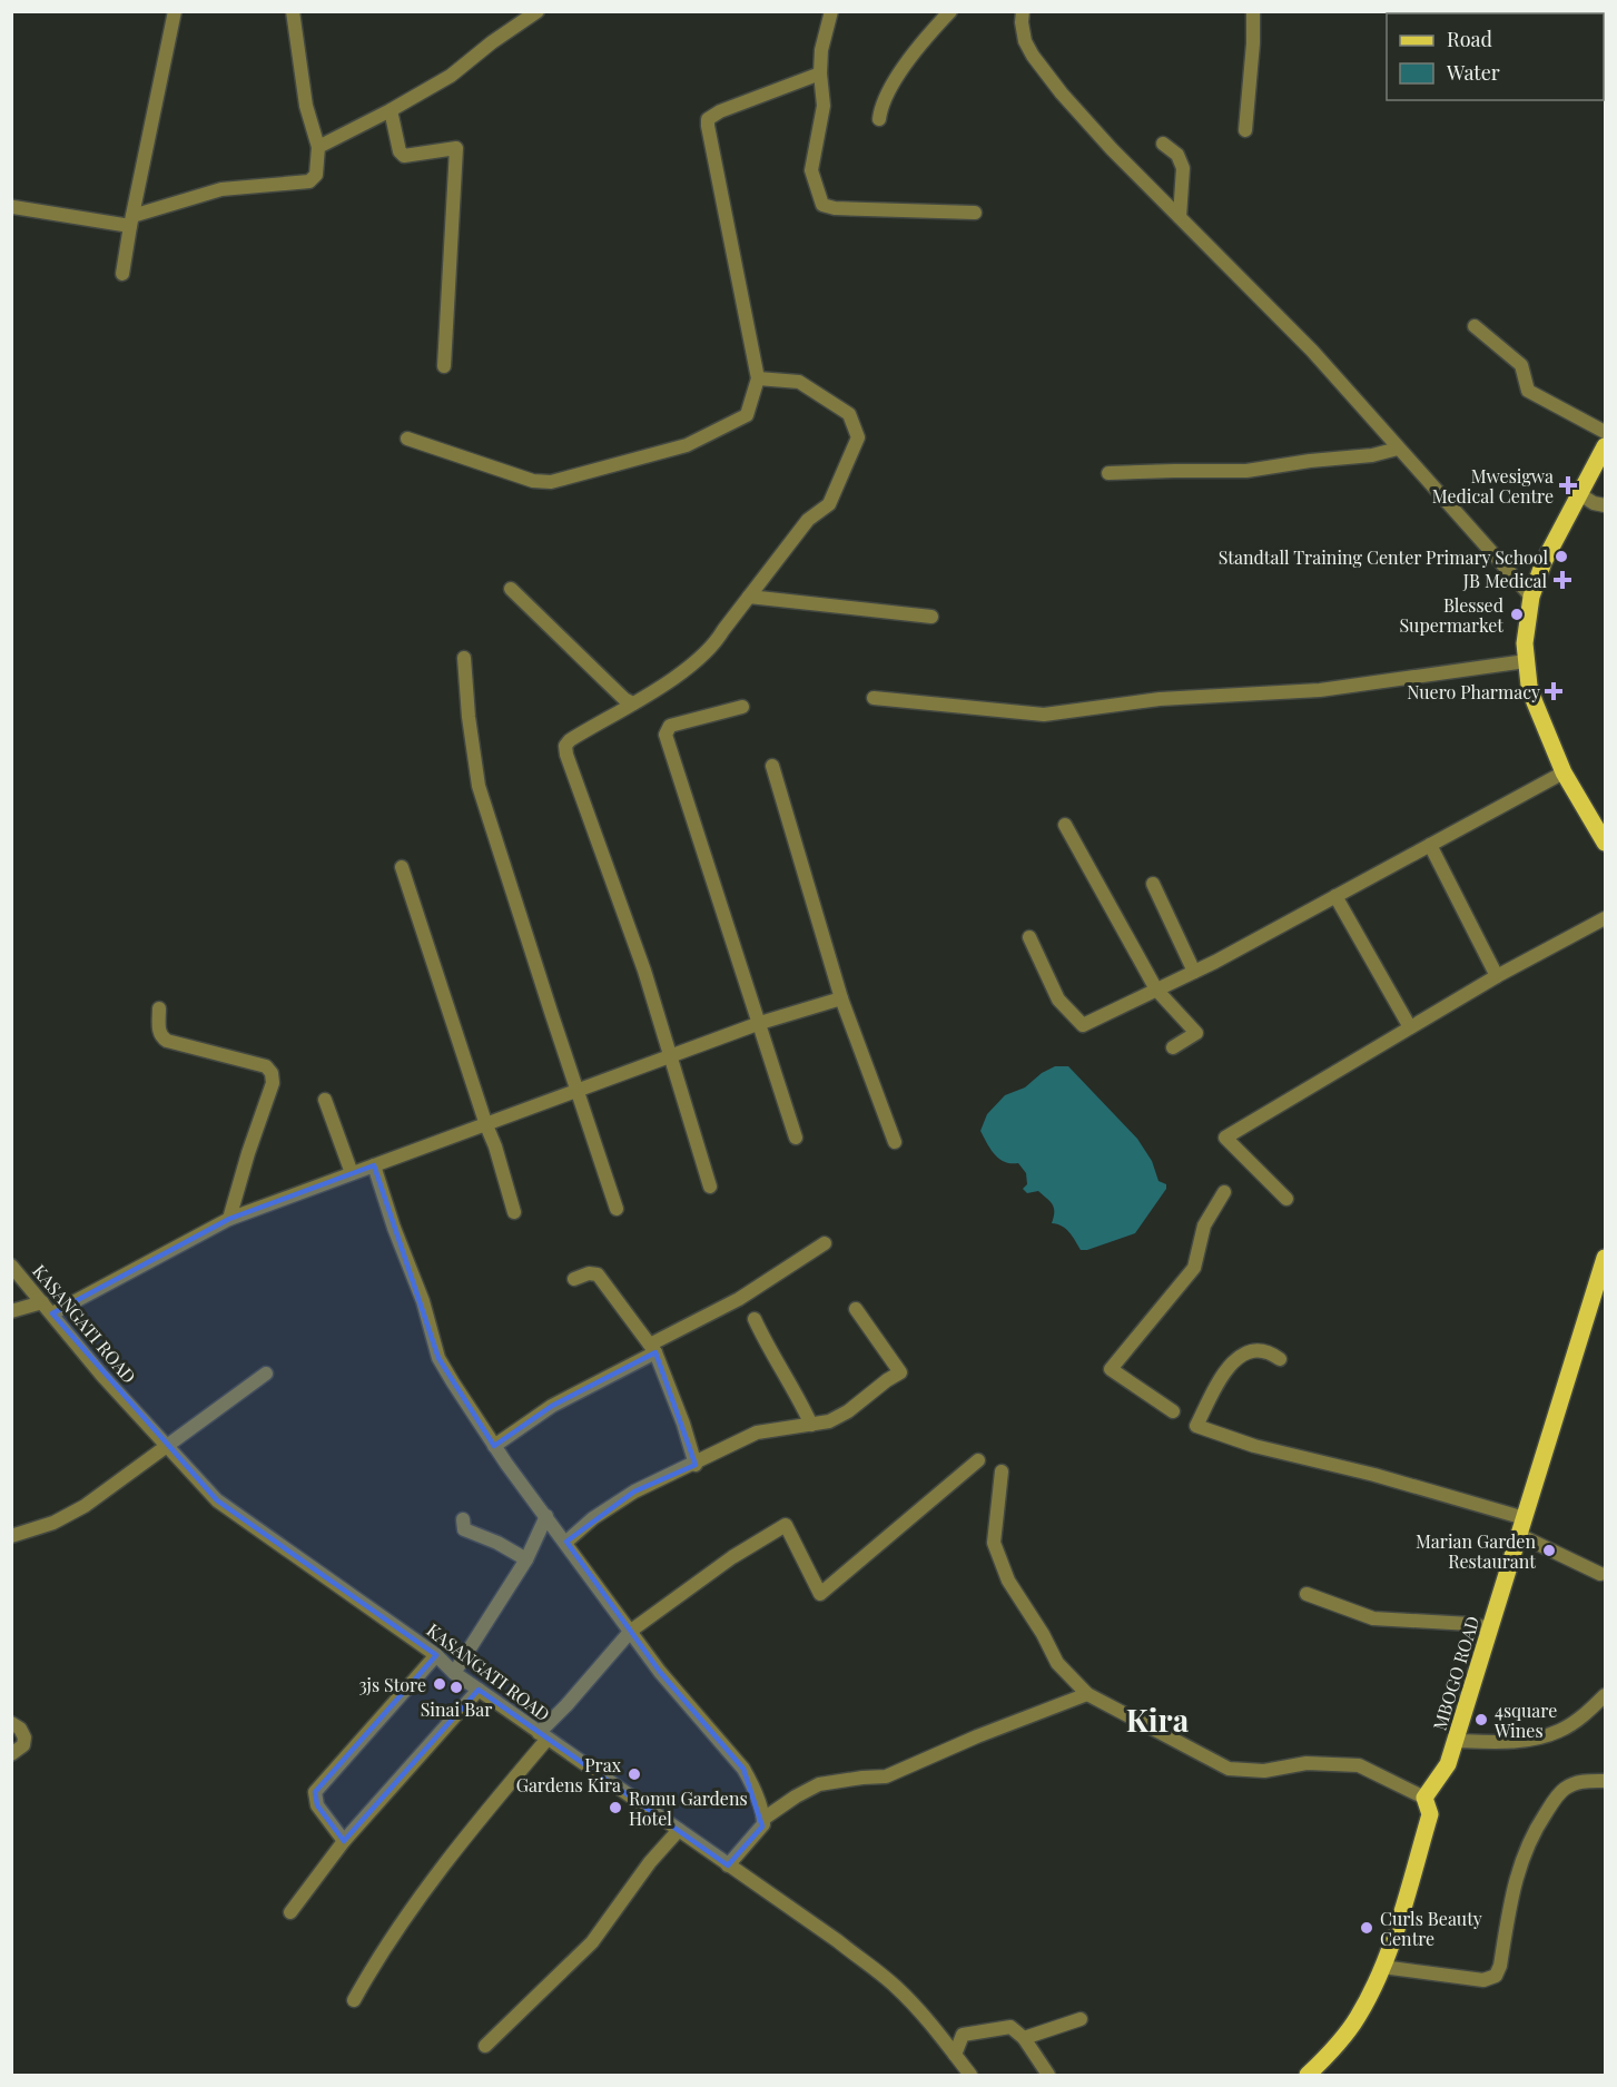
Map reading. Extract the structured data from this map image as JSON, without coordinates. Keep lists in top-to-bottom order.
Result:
{
  "streets": {
    "main road": ["MBOGO ROAD"],
    "street": ["KASANGATI ROAD"]
  },
  "districts": ["Kira"],
  "places": {
    "health": ["Mwesigwa Medical Centre", "JB Medical", "Nuero Pharmacy"],
    "other": [
      "Standtall Training Center Primary School",
      "Blessed Supermarket",
      "Marian Garden Restaurant",
      "3js Store",
      "Sinai Bar",
      "4square Wines",
      "Prax Gardens Kira",
      "Romu Gardens Hotel",
      "Curls Beauty Centre"
    ]
  },
  "legend": ["Road", "Water"]
}
